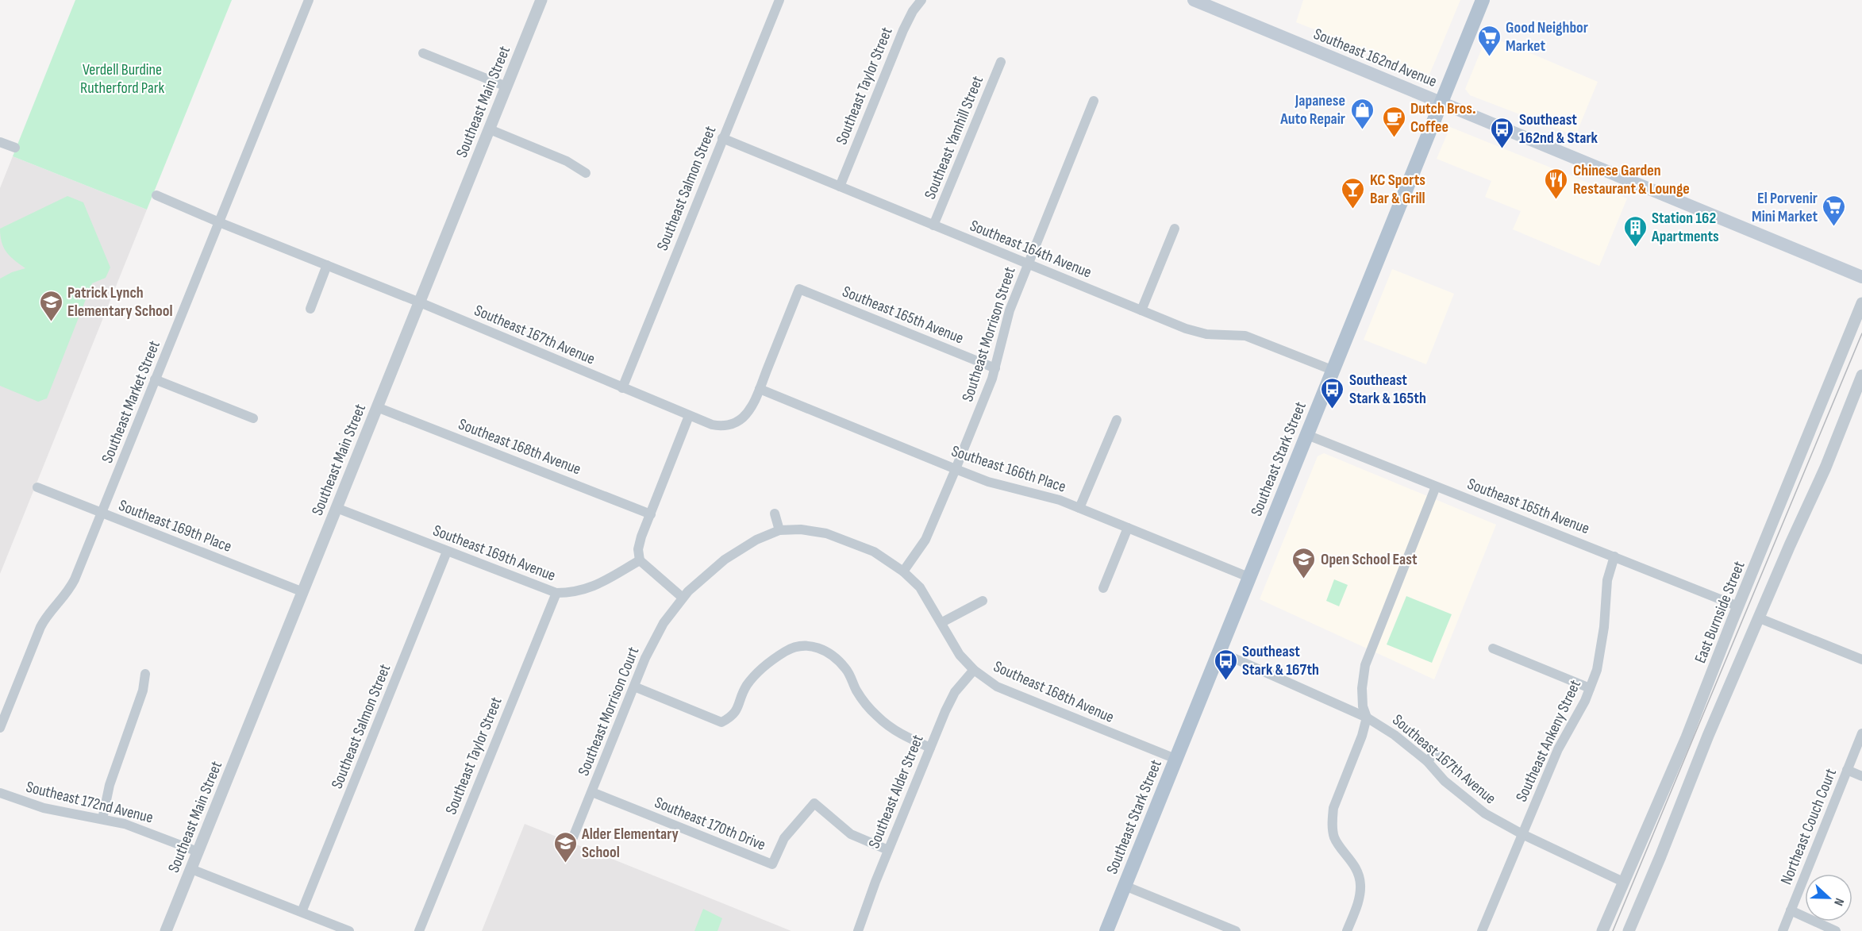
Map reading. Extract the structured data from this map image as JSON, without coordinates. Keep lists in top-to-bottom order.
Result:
{
  "streets": {
    "main road": ["Southeast 162nd Avenue", "Southeast Stark Street"],
    "street": [
      "Southeast Taylor Street",
      "Southeast Main Street",
      "Southeast Yamhill Street",
      "Southeast Salmon Street",
      "Southeast 164th Avenue",
      "Southeast 165th Avenue",
      "Southeast 167th Avenue",
      "Southeast Morrison Street",
      "Southeast Market Street",
      "Southeast 168th Avenue",
      "Southeast 166th Place",
      "Southeast 169th Place",
      "Southeast 169th Avenue",
      "East Burnside Street",
      "Southeast Morrison Court",
      "Southeast Ankeny Street",
      "Southeast Alder Street",
      "Southeast 172nd Avenue",
      "Southeast 170th Drive",
      "Northeast Couch Court"
    ]
  },
  "crossings": [
    ["Southeast 162nd Avenue", "Southeast Stark Street"],
    ["Southeast Taylor Street", "Southeast 164th Avenue"],
    ["Southeast Taylor Street", "Southeast 169th Avenue"],
    ["Southeast Main Street", "Southeast 167th Avenue"],
    ["Southeast Main Street", "Southeast 168th Avenue"],
    ["Southeast Main Street", "Southeast 169th Place"],
    ["Southeast Main Street", "Southeast 169th Avenue"],
    ["Southeast Main Street", "Southeast 172nd Avenue"],
    ["Southeast Yamhill Street", "Southeast 164th Avenue"],
    ["Southeast Salmon Street", "Southeast 164th Avenue"],
    ["Southeast Salmon Street", "Southeast 167th Avenue"],
    ["Southeast Salmon Street", "Southeast 169th Avenue"],
    ["Southeast 164th Avenue", "Southeast Morrison Street"],
    ["Southeast 164th Avenue", "Southeast Stark Street"],
    ["Southeast 165th Avenue", "Southeast 167th Avenue"],
    ["Southeast 165th Avenue", "Southeast Morrison Street"],
    ["Southeast 165th Avenue", "Southeast Stark Street"],
    ["Southeast 165th Avenue", "Southeast 166th Place"],
    ["Southeast 165th Avenue", "East Burnside Street"],
    ["Southeast 165th Avenue", "Southeast Ankeny Street"],
    ["Southeast 167th Avenue", "Southeast Market Street"],
    ["Southeast 167th Avenue", "Southeast Stark Street"],
    ["Southeast 167th Avenue", "Southeast 166th Place"],
    ["Southeast 167th Avenue", "East Burnside Street"],
    ["Southeast 167th Avenue", "Southeast Ankeny Street"],
    ["Southeast Morrison Street", "Southeast 168th Avenue"],
    ["Southeast Morrison Street", "Southeast 166th Place"],
    ["Southeast Market Street", "Southeast 169th Place"],
    ["Southeast 168th Avenue", "Southeast Stark Street"],
    ["Southeast 168th Avenue", "Southeast Morrison Court"],
    ["Southeast 168th Avenue", "Southeast Alder Street"],
    ["Southeast Stark Street", "Southeast 166th Place"],
    ["Southeast Morrison Court", "Southeast 170th Drive"],
    ["Southeast Alder Street", "Southeast 170th Drive"]
  ],
  "parks": ["Verdell Burdine Rutherford Park"],
  "places": {
    "supermarket": ["Good Neighbor Market", "El Porvenir Mini Market"],
    "shop": ["Japanese Auto Repair"],
    "cafe": ["Dutch Bros. Coffee"],
    "bus stop": ["Southeast 162nd & Stark", "Southeast Stark & 165th", "Southeast Stark & 167th"],
    "restaurant": ["Chinese Garden Restaurant & Lounge"],
    "bar": ["KC Sports Bar & Grill"],
    "building": ["Station 162 Apartments"],
    "school or university": ["Patrick Lynch Elementary School", "Open School East", "Alder Elementary School"]
  },
  "north": "right"
}
